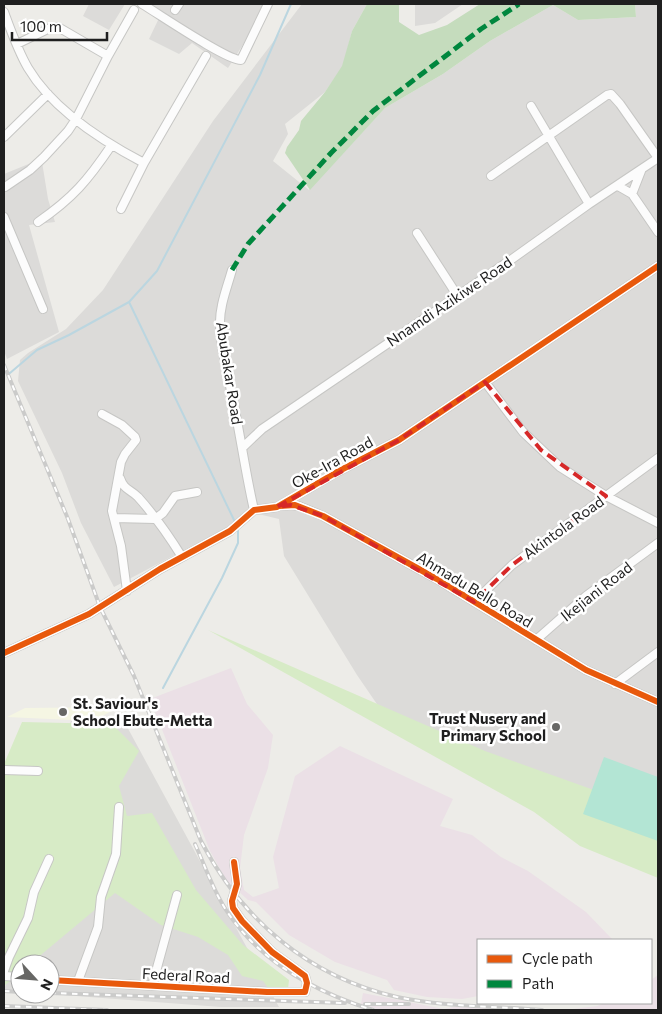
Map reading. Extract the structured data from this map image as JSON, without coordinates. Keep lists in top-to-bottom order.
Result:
{
  "streets": {
    "street": [
      "Nnamdi Azikiwe Road",
      "Abubakar Road",
      "Oke-Ira Road",
      "Akintola Road",
      "Ahmadu Bello Road",
      "Ikejiani Road",
      "Federal Road"
    ]
  },
  "crossings": [
    ["Nnamdi Azikiwe Road", "Abubakar Road"],
    ["Oke-Ira Road", "Ahmadu Bello Road"],
    ["Akintola Road", "Ahmadu Bello Road"],
    ["Ahmadu Bello Road", "Ikejiani Road"]
  ],
  "places": ["St. Saviour's School Ebute-Metta", "Trust Nusery and Primary School"],
  "legend": ["Cycle path", "Path"],
  "scale_bar": "100 m",
  "north": "bottom right"
}
